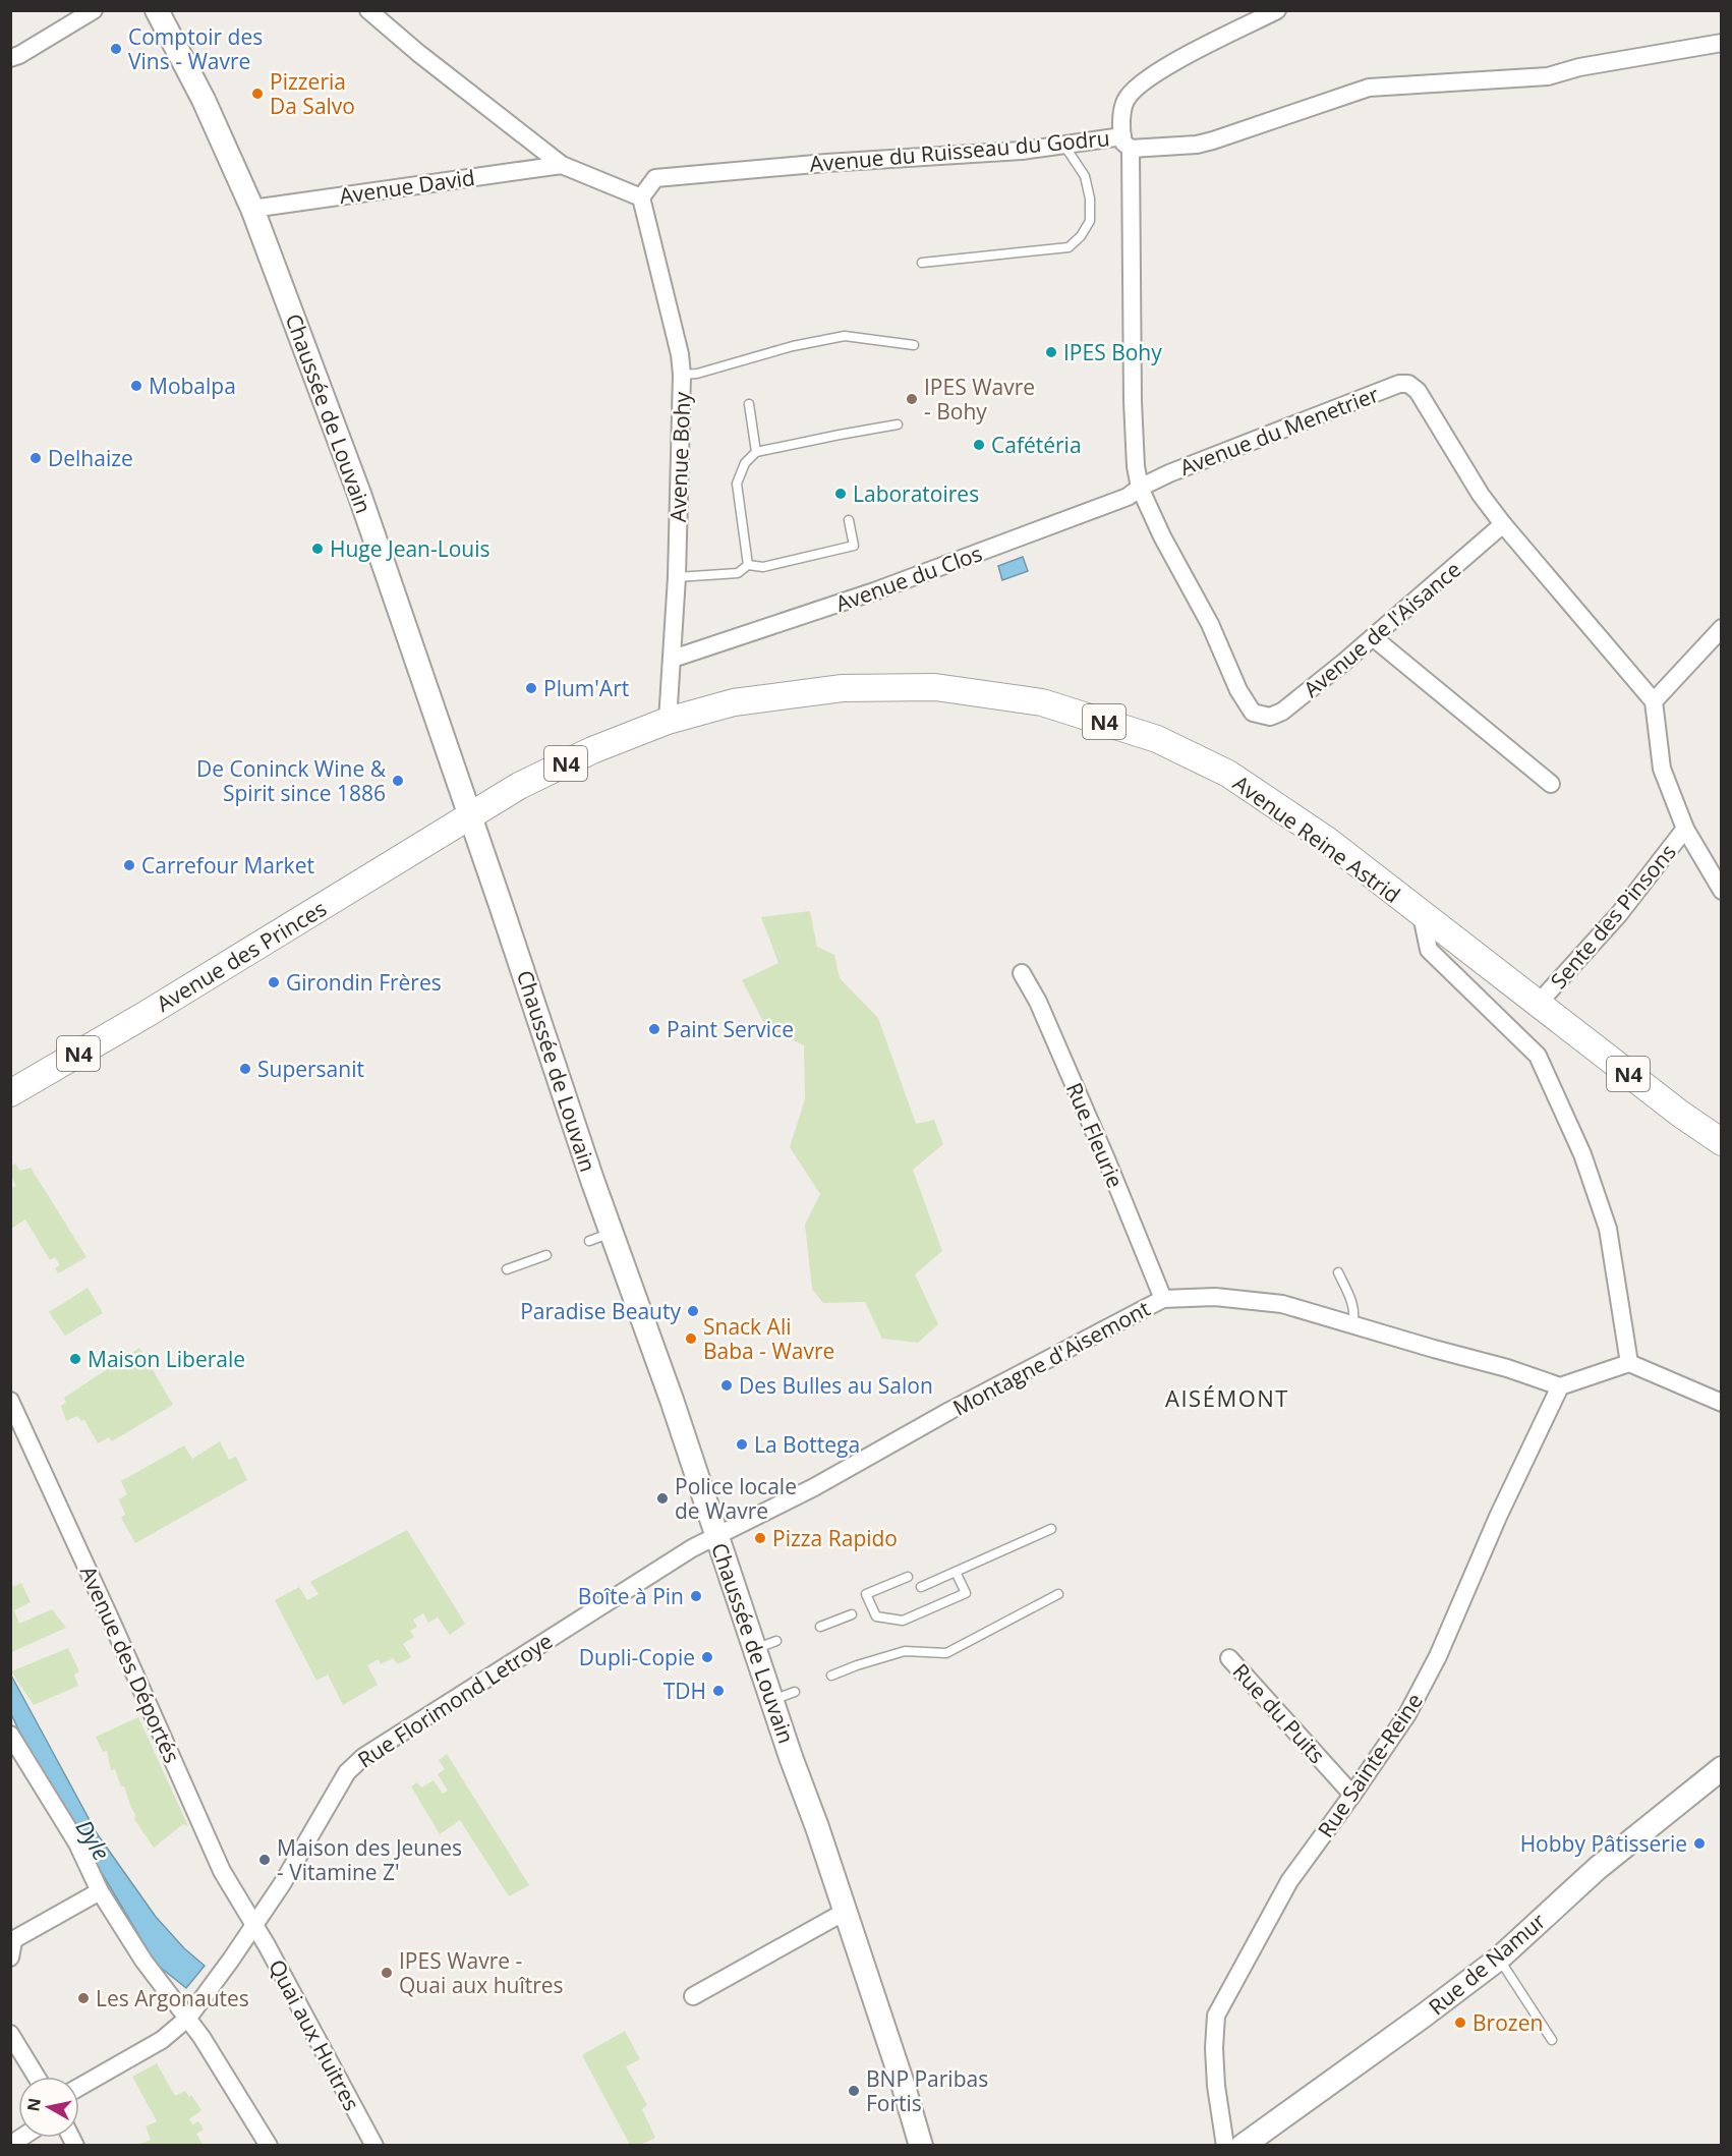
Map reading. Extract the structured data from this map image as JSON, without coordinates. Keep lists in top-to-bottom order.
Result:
{
  "streets": {
    "main road": [
      "Chaussée de Louvain",
      "N4",
      "Avenue Reine Astrid",
      "Avenue des Princes",
      "Rue de Namur"
    ],
    "street": [
      "Avenue du Ruisseau du Godru",
      "Avenue David",
      "Avenue du Menetrier",
      "Avenue Bohy",
      "Avenue du Clos",
      "Avenue de l'Aisance",
      "Sente des Pinsons",
      "Rue Fleurie",
      "Montagne d'Aisemont",
      "Avenue des Déportés",
      "Rue Florimond Letroye",
      "Rue du Puits",
      "Rue Sainte-Reine",
      "Quai aux Huitres"
    ]
  },
  "crossings": [
    ["Avenue du Ruisseau du Godru", "Avenue Bohy"],
    ["Avenue David", "Chaussée de Louvain"],
    ["Chaussée de Louvain", "Avenue Reine Astrid"],
    ["Chaussée de Louvain", "Avenue des Princes"],
    ["Chaussée de Louvain", "Montagne d'Aisemont"],
    ["Chaussée de Louvain", "Rue Florimond Letroye"],
    ["Avenue du Menetrier", "Avenue du Clos"],
    ["Avenue du Menetrier", "Avenue de l'Aisance"],
    ["Avenue Bohy", "Avenue du Clos"],
    ["Avenue Bohy", "Avenue Reine Astrid"],
    ["Avenue du Clos", "Avenue de l'Aisance"],
    ["Avenue Reine Astrid", "Sente des Pinsons"],
    ["Avenue Reine Astrid", "Avenue des Princes"],
    ["Rue Fleurie", "Montagne d'Aisemont"],
    ["Montagne d'Aisemont", "Rue Florimond Letroye"],
    ["Montagne d'Aisemont", "Rue Sainte-Reine"],
    ["Avenue des Déportés", "Rue Florimond Letroye"],
    ["Avenue des Déportés", "Quai aux Huitres"],
    ["Rue Florimond Letroye", "Quai aux Huitres"],
    ["Rue du Puits", "Rue Sainte-Reine"]
  ],
  "districts": ["AISÉMONT"],
  "water": ["Dyle"],
  "places": [
    "Comptoir des Vins - Wavre",
    "Pizzeria Da Salvo",
    "IPES Bohy",
    "Mobalpa",
    "IPES Wavre - Bohy",
    "Cafétéria",
    "Delhaize",
    "Laboratoires",
    "Huge Jean-Louis",
    "Plum'Art",
    "De Coninck Wine & Spirit since 1886",
    "Carrefour Market",
    "Girondin Frères",
    "Paint Service",
    "Supersanit",
    "Paradise Beauty",
    "Snack Ali Baba - Wavre",
    "Maison Liberale",
    "Des Bulles au Salon",
    "La Bottega",
    "Police locale de Wavre",
    "Pizza Rapido",
    "Boîte à Pin",
    "Dupli-Copie",
    "TDH",
    "Hobby Pâtisserie",
    "Maison des Jeunes - Vitamine Z'",
    "IPES Wavre - Quai aux huîtres",
    "Les Argonautes",
    "Brozen",
    "BNP Paribas Fortis"
  ],
  "north": "left"
}
